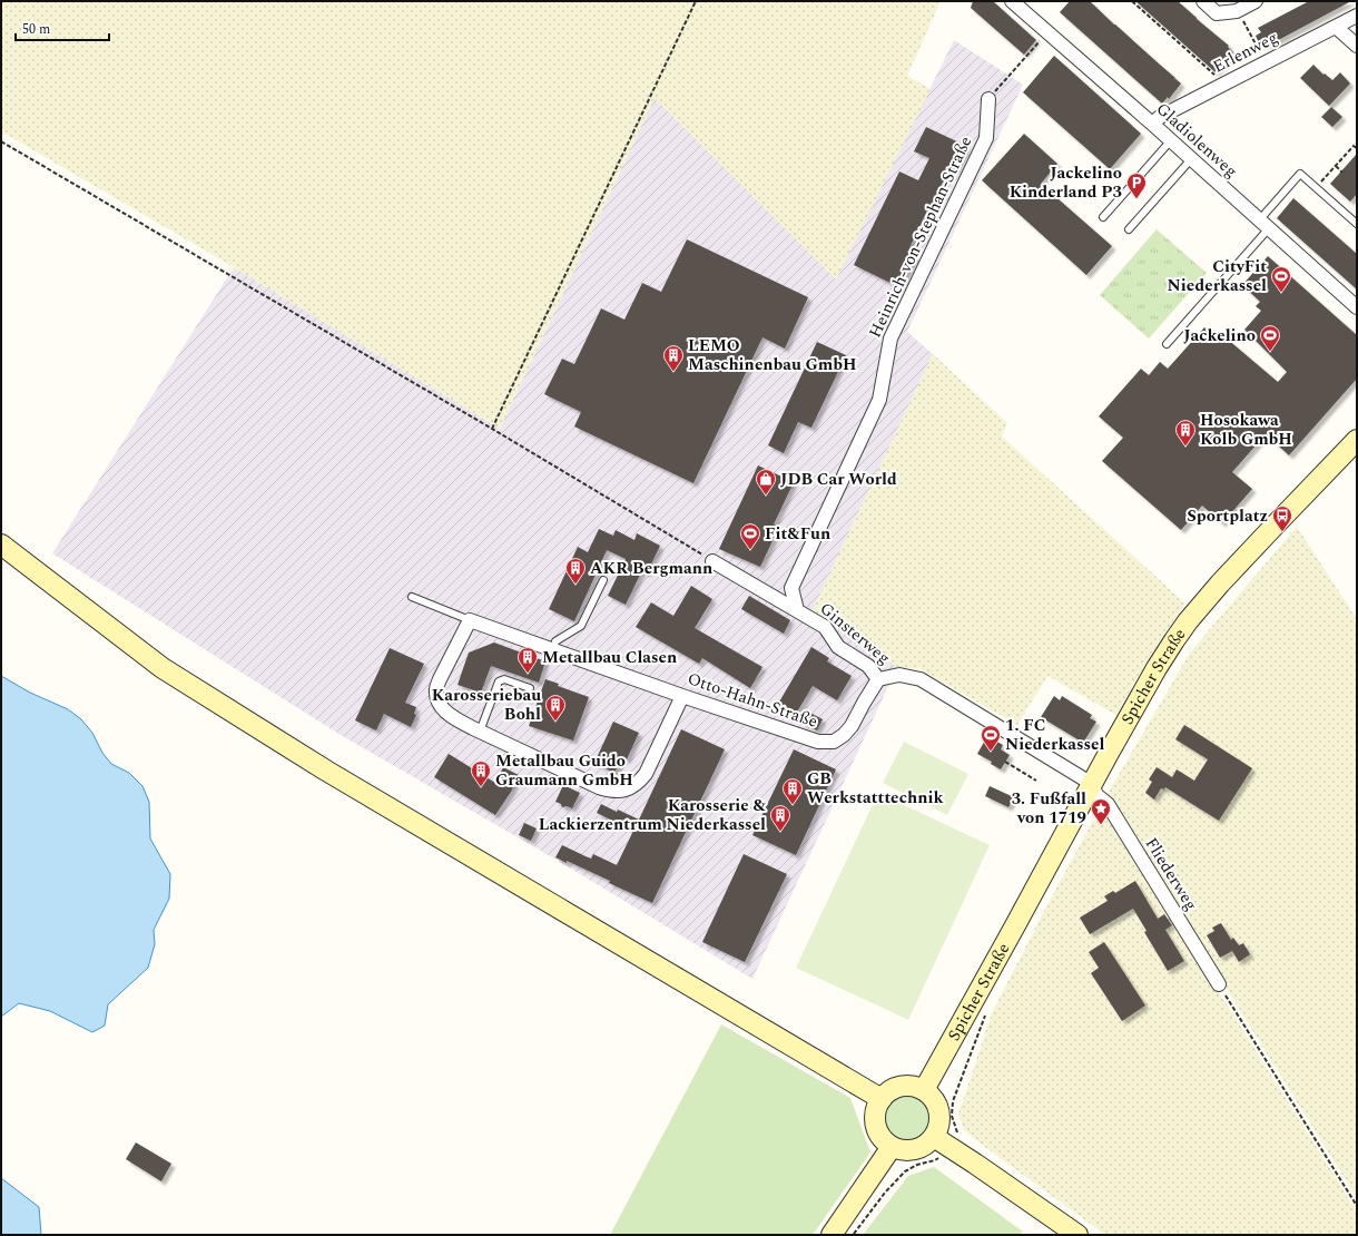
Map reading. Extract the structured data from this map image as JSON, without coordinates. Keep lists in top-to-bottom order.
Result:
{
  "streets": {
    "main road": ["Spicher Straße"],
    "street": [
      "Erlenweg",
      "Gladiolenweg",
      "Heinrich-von-Stephan-Straße",
      "Ginsterweg",
      "Otto-Hahn-Straße",
      "Fliederweg"
    ]
  },
  "crossings": [
    ["Erlenweg", "Gladiolenweg"],
    ["Heinrich-von-Stephan-Straße", "Ginsterweg"],
    ["Ginsterweg", "Spicher Straße"],
    ["Ginsterweg", "Otto-Hahn-Straße"],
    ["Ginsterweg", "Fliederweg"],
    ["Spicher Straße", "Fliederweg"]
  ],
  "places": {
    "parking": ["Jackelino Kinderland P3"],
    "sports": [
      "CityFit Niederkassel",
      "Jackelino",
      "Fit&Fun",
      "1. FC Niederkassel"
    ],
    "building": [
      "LEMO Maschinenbau GmbH",
      "Hosokawa Kolb GmbH",
      "AKR Bergmann",
      "Metallbau Clasen",
      "Karosseriebau Bohl",
      "Metallbau Guido Graumann GmbH",
      "GB Werkstatttechnik",
      "Karosserie & Lackierzentrum Niederkassel"
    ],
    "shop": ["JDB Car World"],
    "bus stop": ["Sportplatz"],
    "place": ["3. Fußfall von 1719"]
  },
  "scale_bar": "50 m"
}
